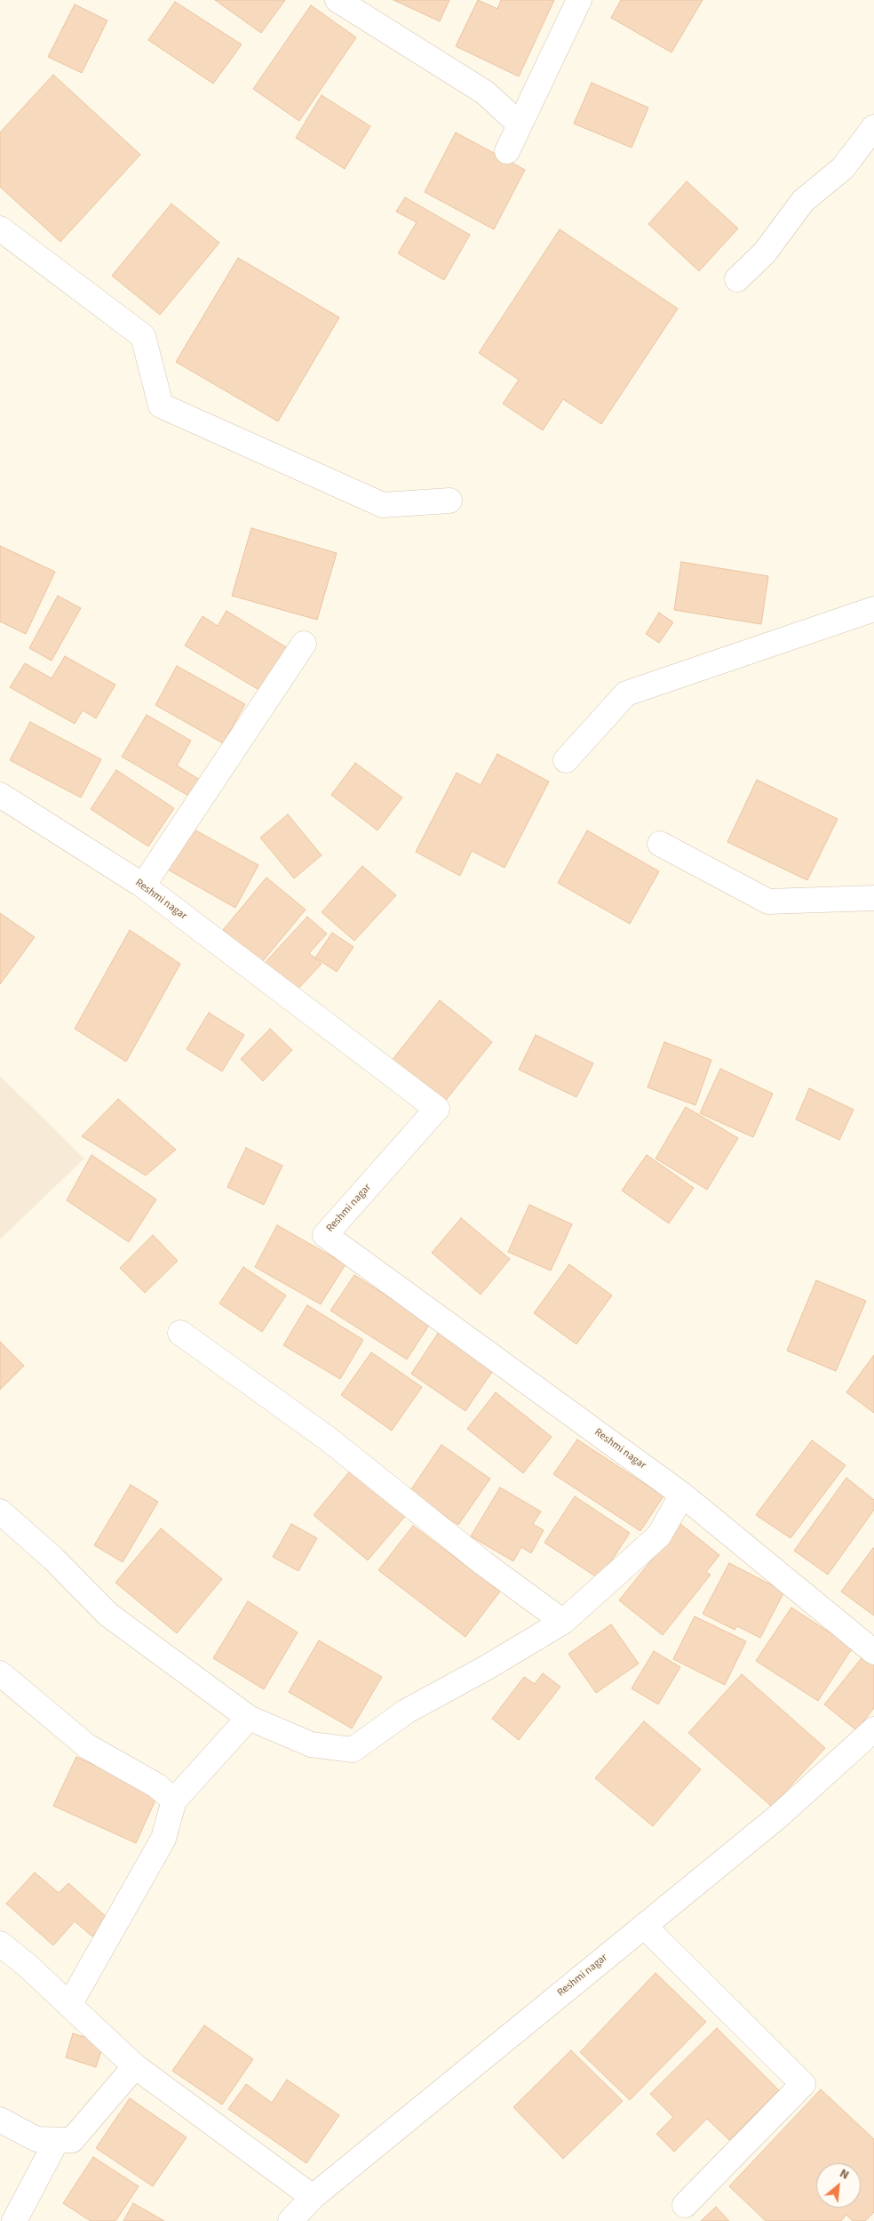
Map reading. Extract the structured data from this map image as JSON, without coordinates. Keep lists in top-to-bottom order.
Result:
{
  "streets": {
    "street": ["Reshmi nagar"]
  },
  "north": "top right"
}
